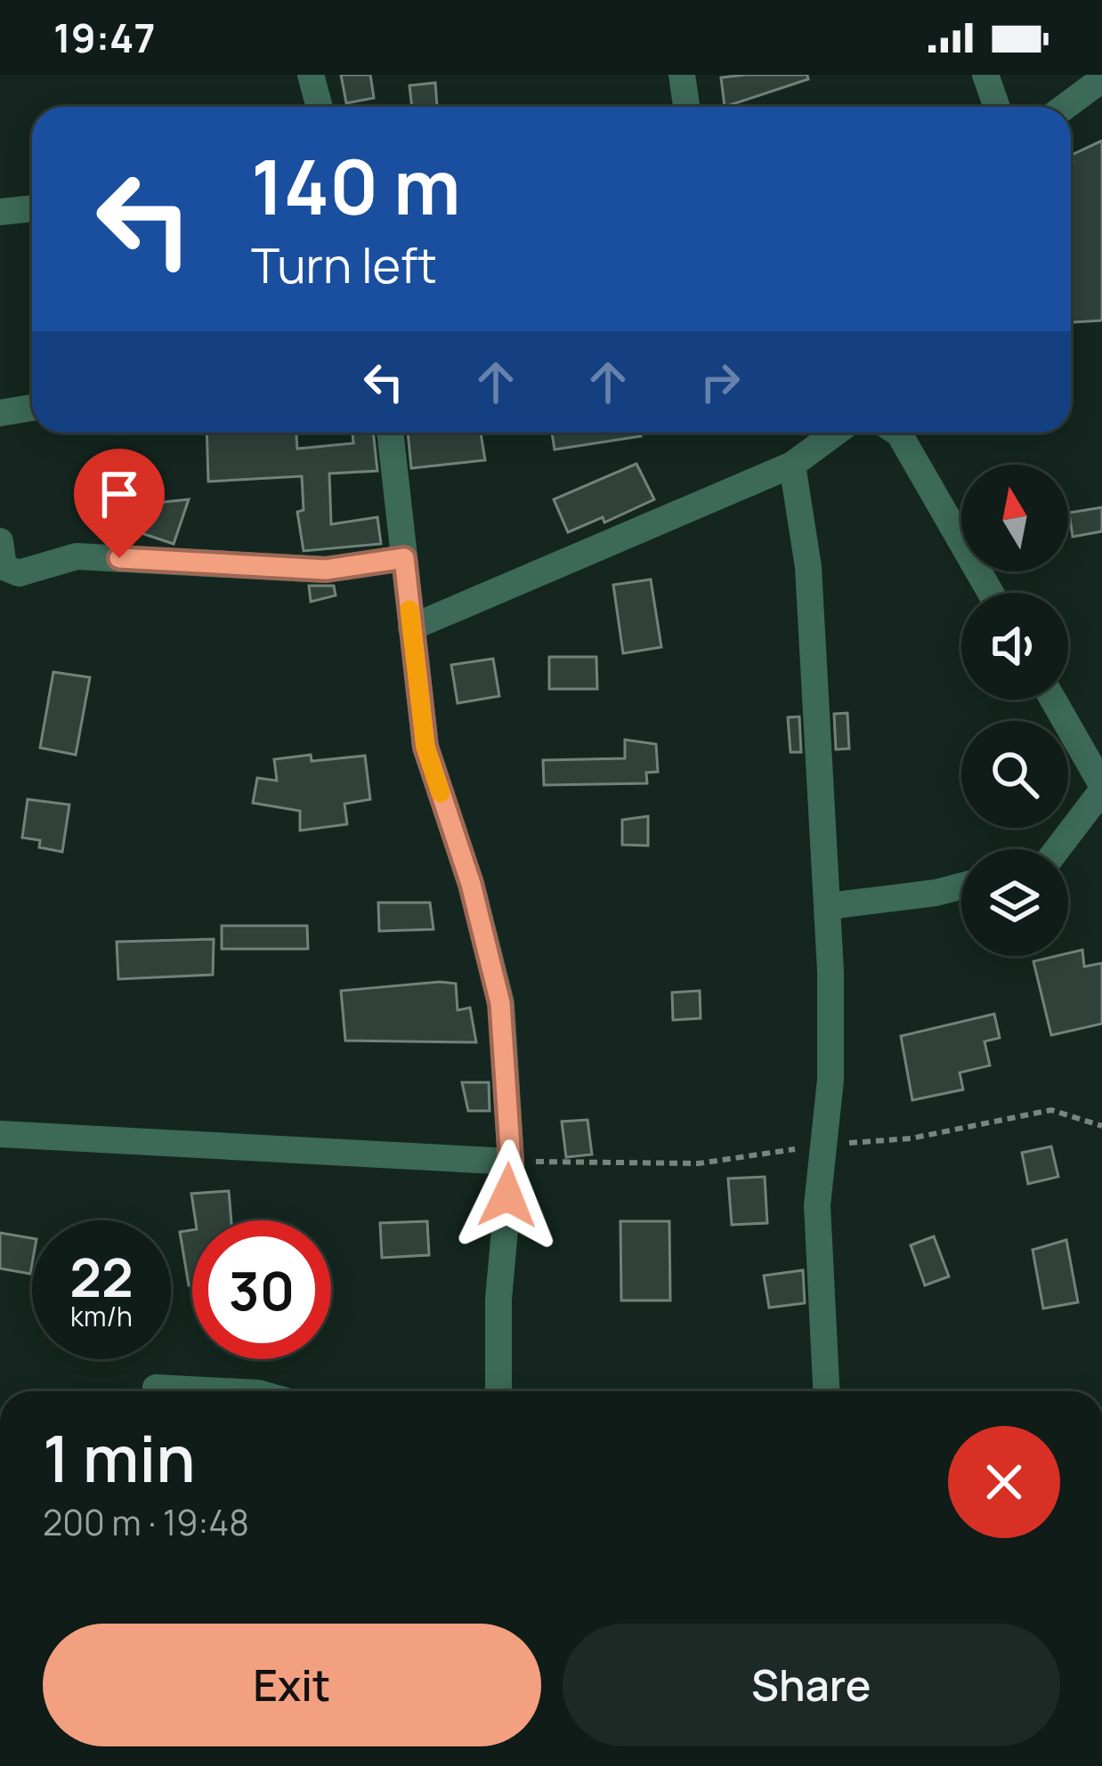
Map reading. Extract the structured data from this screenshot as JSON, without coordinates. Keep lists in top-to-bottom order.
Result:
{
  "north": "top",
  "page": {
    "status": "19:47",
    "turn": ["140 m", "Turn left"],
    "speed": "22 km/h",
    "limit": "30",
    "heading": ["1 min", "200 m · 19:48"],
    "buttons": ["Exit", "Share"]
  }
}
